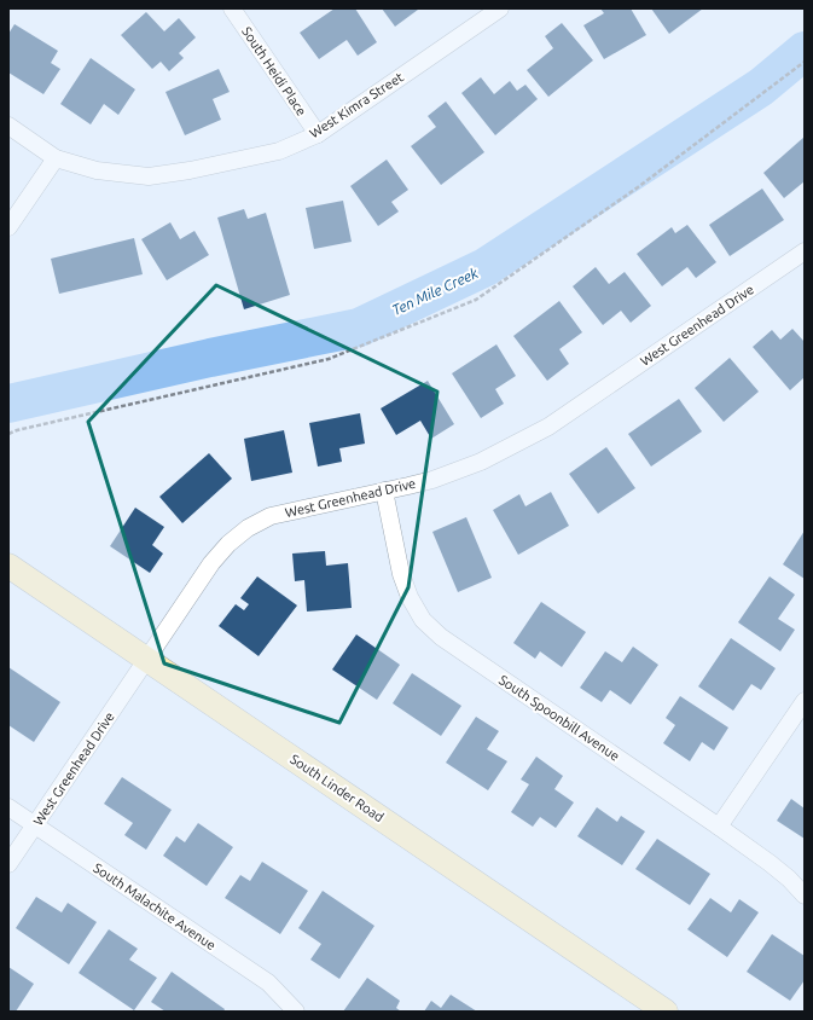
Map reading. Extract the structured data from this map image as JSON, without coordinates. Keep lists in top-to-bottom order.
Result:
{
  "streets": {
    "street": [
      "South Heidi Place",
      "West Kimra Street",
      "West Greenhead Drive",
      "South Spoonbill Avenue",
      "South Linder Road",
      "South Malachite Avenue"
    ]
  },
  "crossings": [
    ["South Heidi Place", "West Kimra Street"],
    ["West Greenhead Drive", "South Spoonbill Avenue"],
    ["West Greenhead Drive", "South Linder Road"],
    ["West Greenhead Drive", "South Malachite Avenue"]
  ],
  "water": ["Ten Mile Creek"]
}
